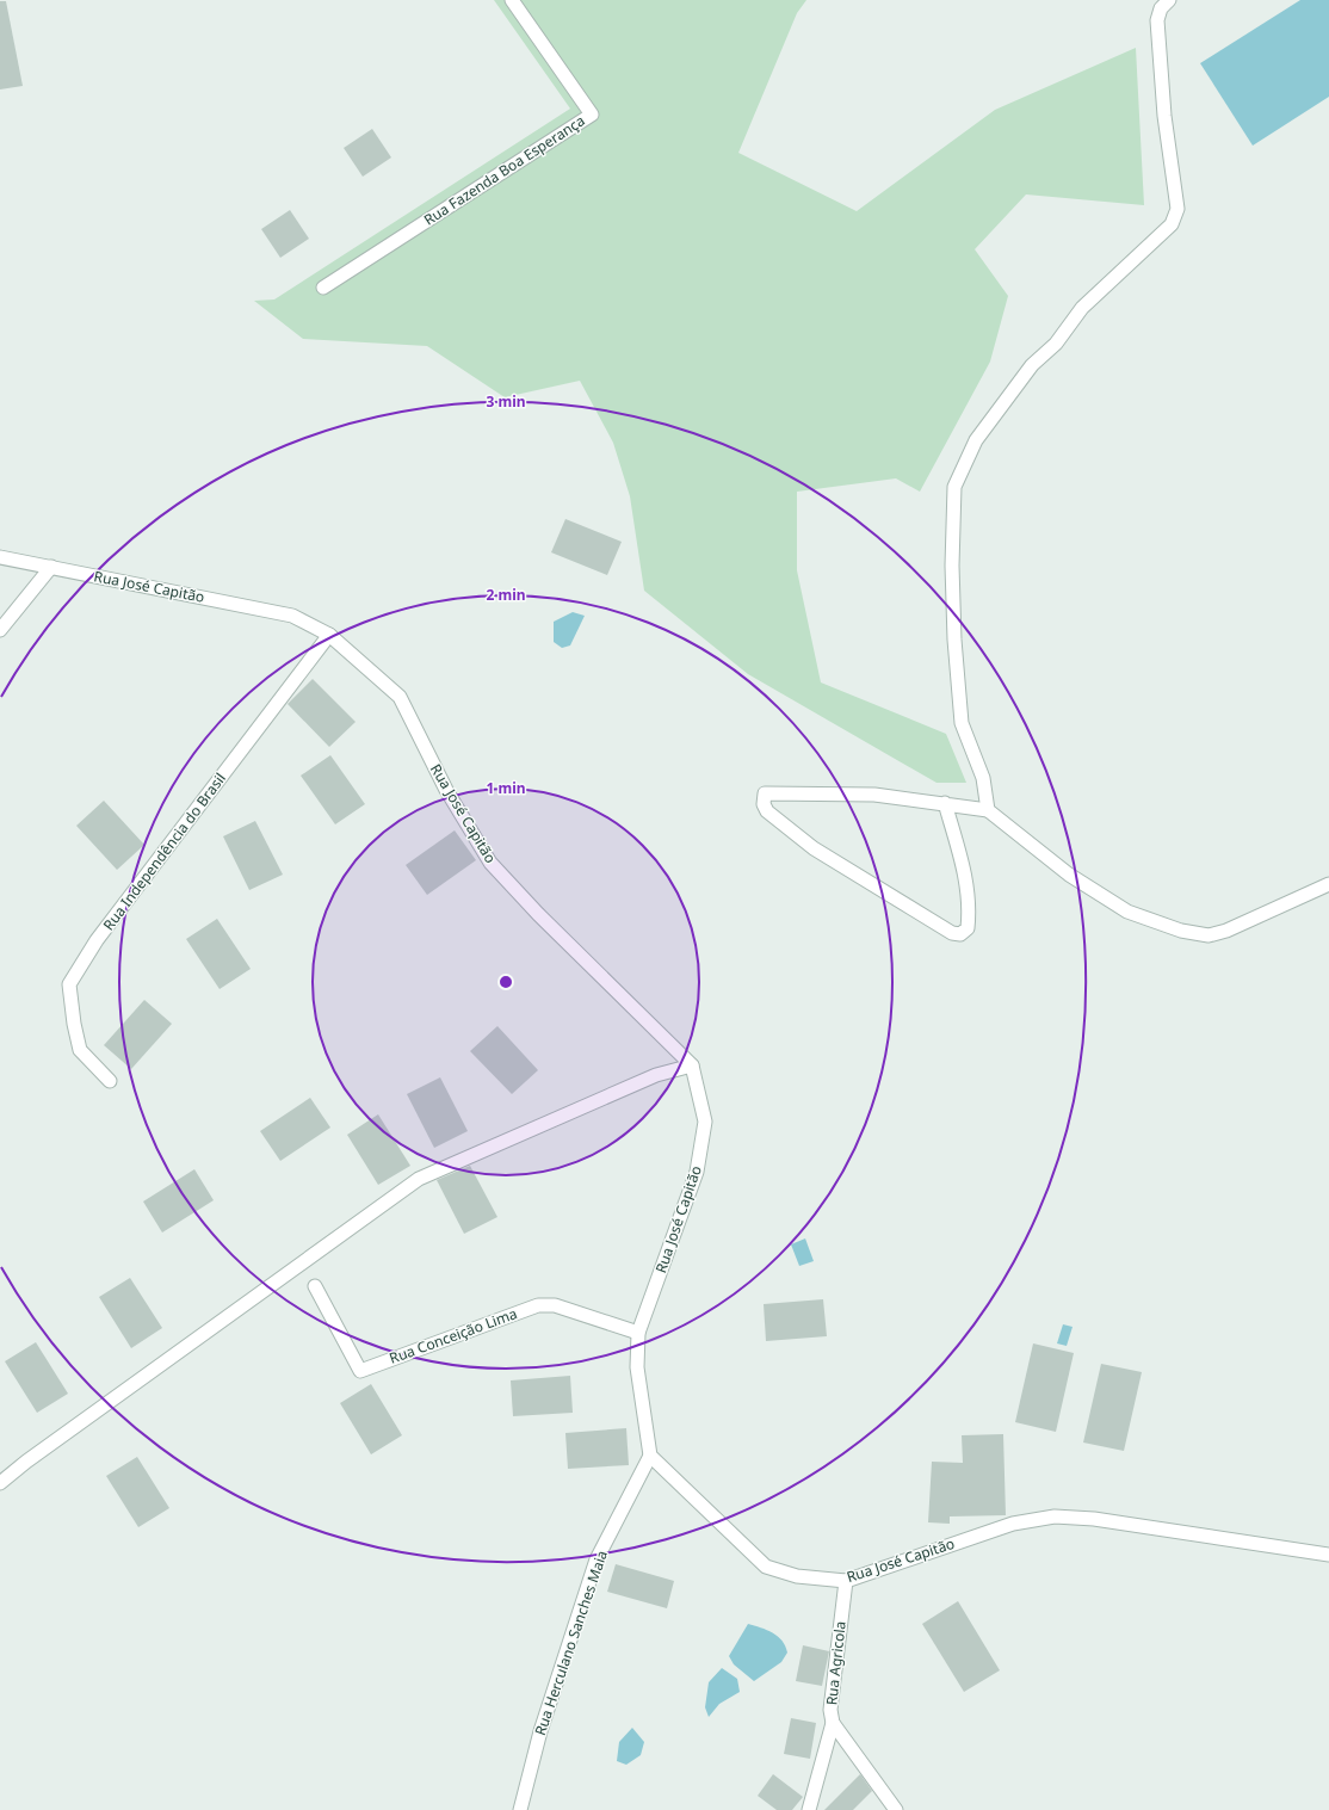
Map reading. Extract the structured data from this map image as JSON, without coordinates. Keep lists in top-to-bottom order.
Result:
{
  "streets": {
    "street": [
      "Rua Fazenda Boa Esperança",
      "Rua José Capitão",
      "Rua Independência do Brasil",
      "Rua Conceição Lima",
      "Rua Herculano Sanches Maia",
      "Rua Agricola"
    ]
  },
  "crossings": [
    ["Rua José Capitão", "Rua Independência do Brasil"],
    ["Rua José Capitão", "Rua Conceição Lima"],
    ["Rua José Capitão", "Rua Herculano Sanches Maia"],
    ["Rua José Capitão", "Rua Agricola"]
  ],
  "rings": ["3 min", "2 min", "1 min"]
}
